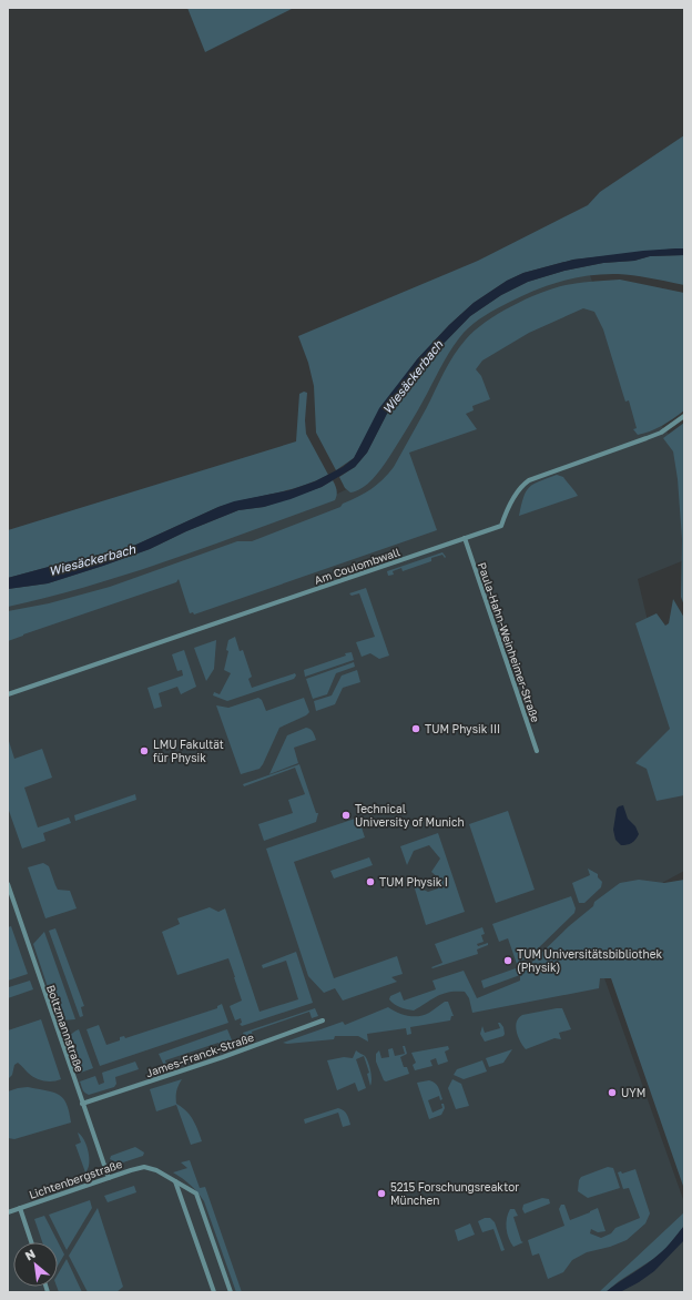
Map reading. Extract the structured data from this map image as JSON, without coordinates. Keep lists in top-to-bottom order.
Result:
{
  "streets": {
    "street": [
      "Am Coulombwall",
      "Paula-Hahn-Weinheimer-Straße",
      "Boltzmannstraße",
      "James-Franck-Straße",
      "Lichtenbergstraße"
    ]
  },
  "crossings": [
    ["Am Coulombwall", "Paula-Hahn-Weinheimer-Straße"],
    ["Boltzmannstraße", "James-Franck-Straße"],
    ["Boltzmannstraße", "Lichtenbergstraße"]
  ],
  "water": ["Wiesäckerbach"],
  "places": [
    "TUM Physik III",
    "LMU Fakultät für Physik",
    "Technical University of Munich",
    "TUM Physik I",
    "TUM Universitätsbibliothek (Physik)",
    "UYM",
    "5215 Forschungsreaktor München"
  ],
  "north": "top left"
}
